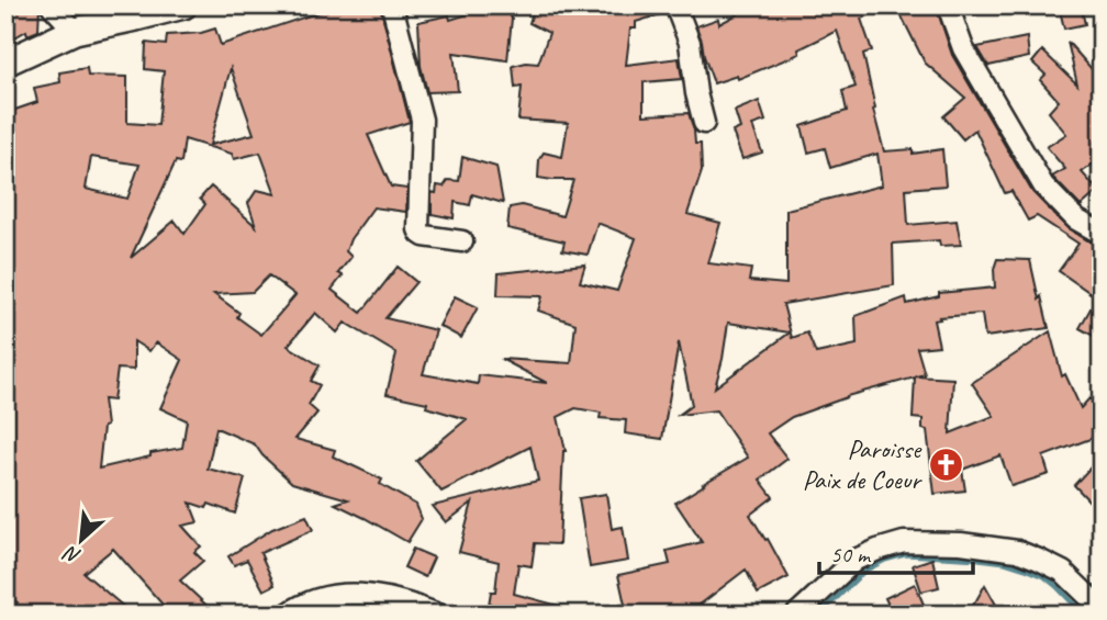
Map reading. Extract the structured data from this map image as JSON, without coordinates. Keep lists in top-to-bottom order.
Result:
{
  "places": {
    "church": ["Paroisse Paix de Coeur"]
  },
  "scale_bar": "50 m",
  "north": "bottom left"
}
